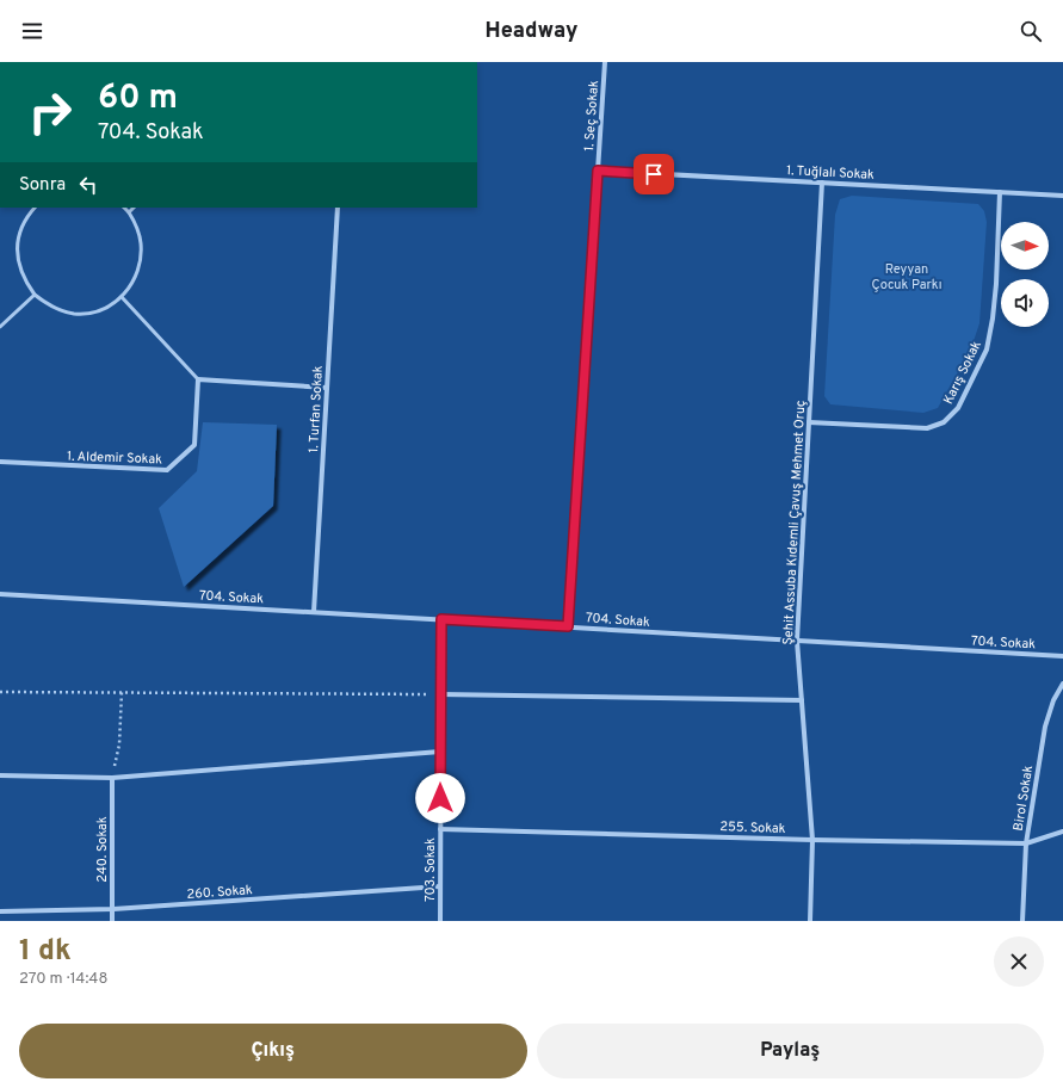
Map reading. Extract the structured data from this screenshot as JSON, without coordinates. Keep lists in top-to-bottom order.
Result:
{
  "streets": {
    "street": [
      "1. Seç Sokak",
      "1. Tuğlalı Sokak",
      "Karış Sokak",
      "1. Turfan Sokak",
      "1. Aldemir Sokak",
      "Şehit Assuba Kıdemli Çavuş Mehmet Oruç",
      "704. Sokak",
      "Birol Sokak",
      "255. Sokak",
      "240. Sokak",
      "703. Sokak",
      "260. Sokak"
    ]
  },
  "crossings": [
    ["1. Seç Sokak", "1. Tuğlalı Sokak"],
    ["1. Seç Sokak", "704. Sokak"],
    ["1. Tuğlalı Sokak", "Karış Sokak"],
    ["1. Tuğlalı Sokak", "Şehit Assuba Kıdemli Çavuş Mehmet Oruç"],
    ["Karış Sokak", "Şehit Assuba Kıdemli Çavuş Mehmet Oruç"],
    ["1. Turfan Sokak", "704. Sokak"],
    ["Şehit Assuba Kıdemli Çavuş Mehmet Oruç", "704. Sokak"],
    ["Şehit Assuba Kıdemli Çavuş Mehmet Oruç", "255. Sokak"],
    ["704. Sokak", "703. Sokak"],
    ["Birol Sokak", "255. Sokak"],
    ["255. Sokak", "703. Sokak"],
    ["240. Sokak", "260. Sokak"],
    ["703. Sokak", "260. Sokak"]
  ],
  "parks": ["Reyyan Çocuk Parkı"],
  "north": "right",
  "page": {
    "header": "Headway",
    "turn": ["60 m", "704. Sokak"],
    "then": "Sonra",
    "heading": ["1 dk", "270 m · 14:48"],
    "buttons": ["Çıkış", "Paylaş"]
  }
}
